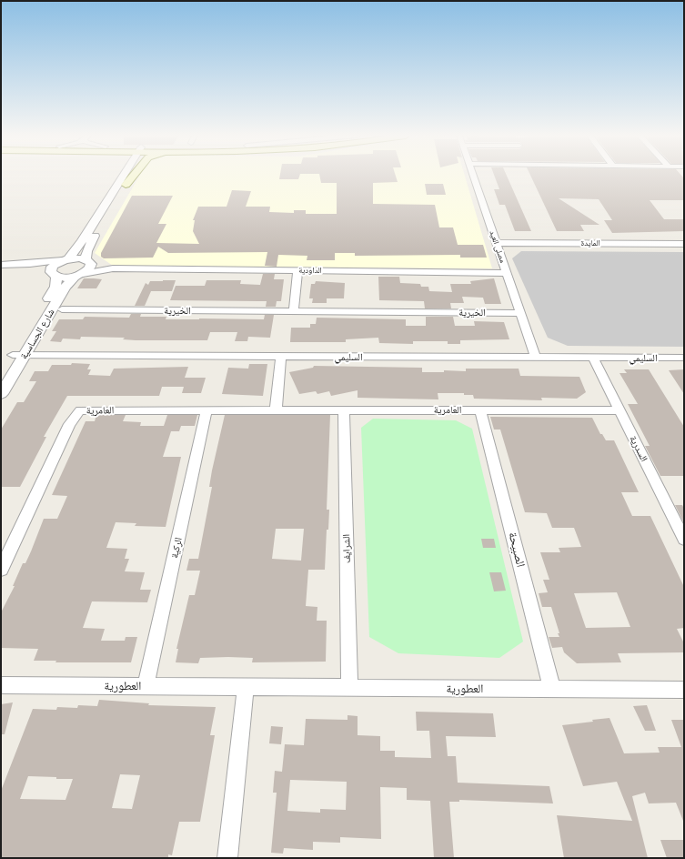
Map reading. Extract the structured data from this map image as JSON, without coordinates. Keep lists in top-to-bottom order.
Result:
{
  "streets": {
    "street": [
      "المايدة",
      "مصلى العيد",
      "الداودية",
      "الخيرية",
      "شارع الجساسية",
      "السليمي",
      "العامرية",
      "السدرية",
      "الركية",
      "الشرايف",
      "الصبيحة",
      "العطورية"
    ]
  },
  "crossings": [
    ["المايدة", "مصلى العيد"],
    ["مصلى العيد", "الداودية"],
    ["مصلى العيد", "الخيرية"],
    ["مصلى العيد", "السليمي"],
    ["الداودية", "شارع الجساسية"],
    ["شارع الجساسية", "السليمي"],
    ["السليمي", "السدرية"],
    ["العامرية", "السدرية"],
    ["العامرية", "الركية"],
    ["العامرية", "الشرايف"],
    ["العامرية", "الصبيحة"],
    ["الركية", "العطورية"],
    ["الشرايف", "العطورية"],
    ["الصبيحة", "العطورية"]
  ]
}
